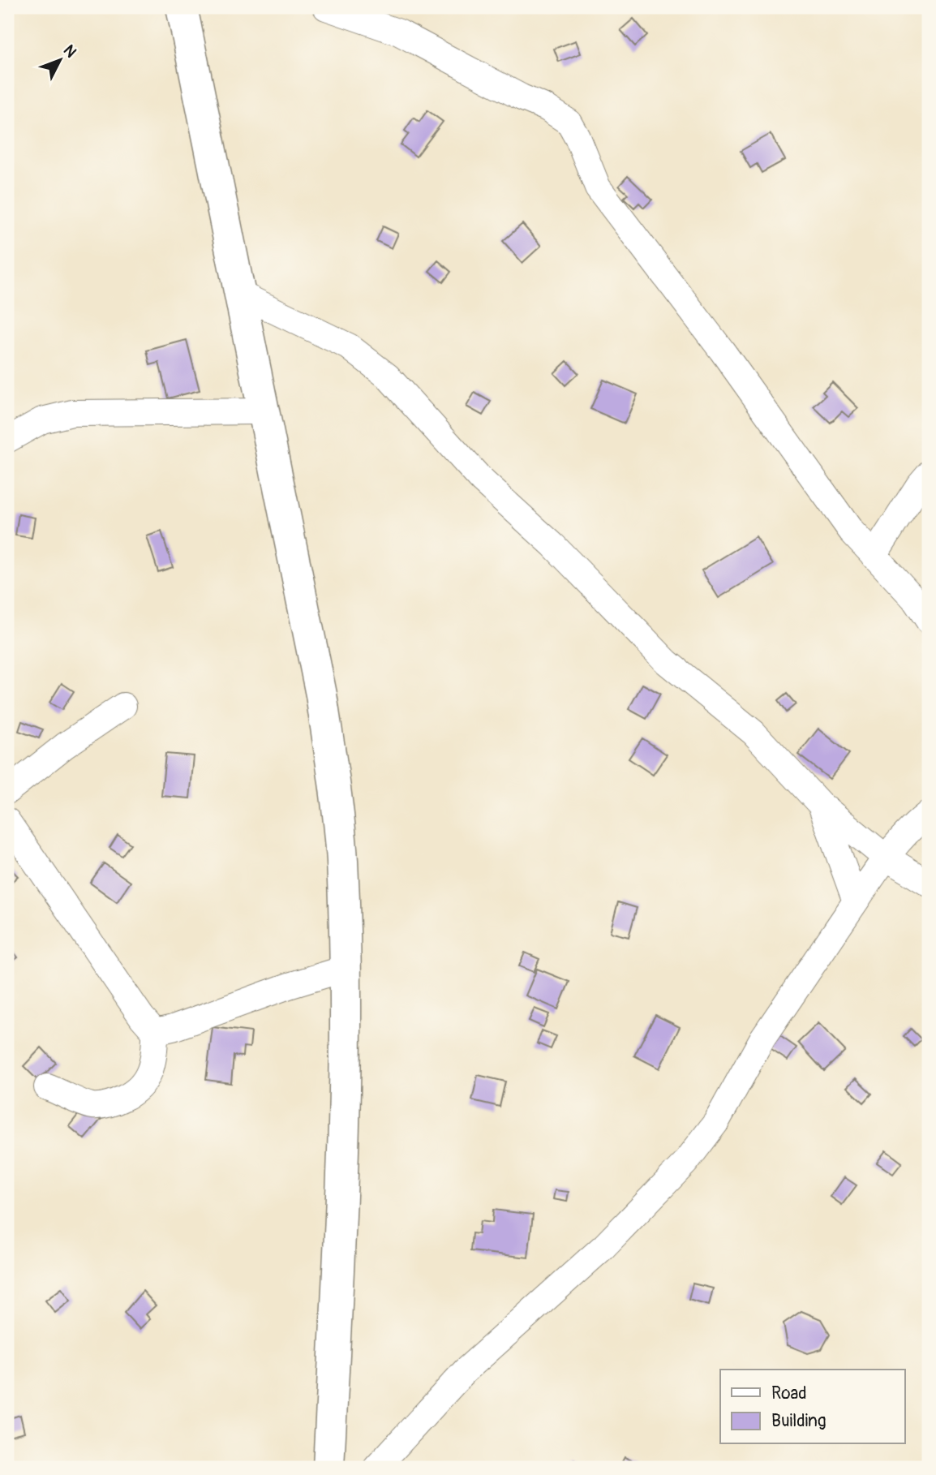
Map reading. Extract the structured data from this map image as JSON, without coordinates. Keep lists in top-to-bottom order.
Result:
{
  "legend": ["Road", "Building"],
  "north": "top right"
}
